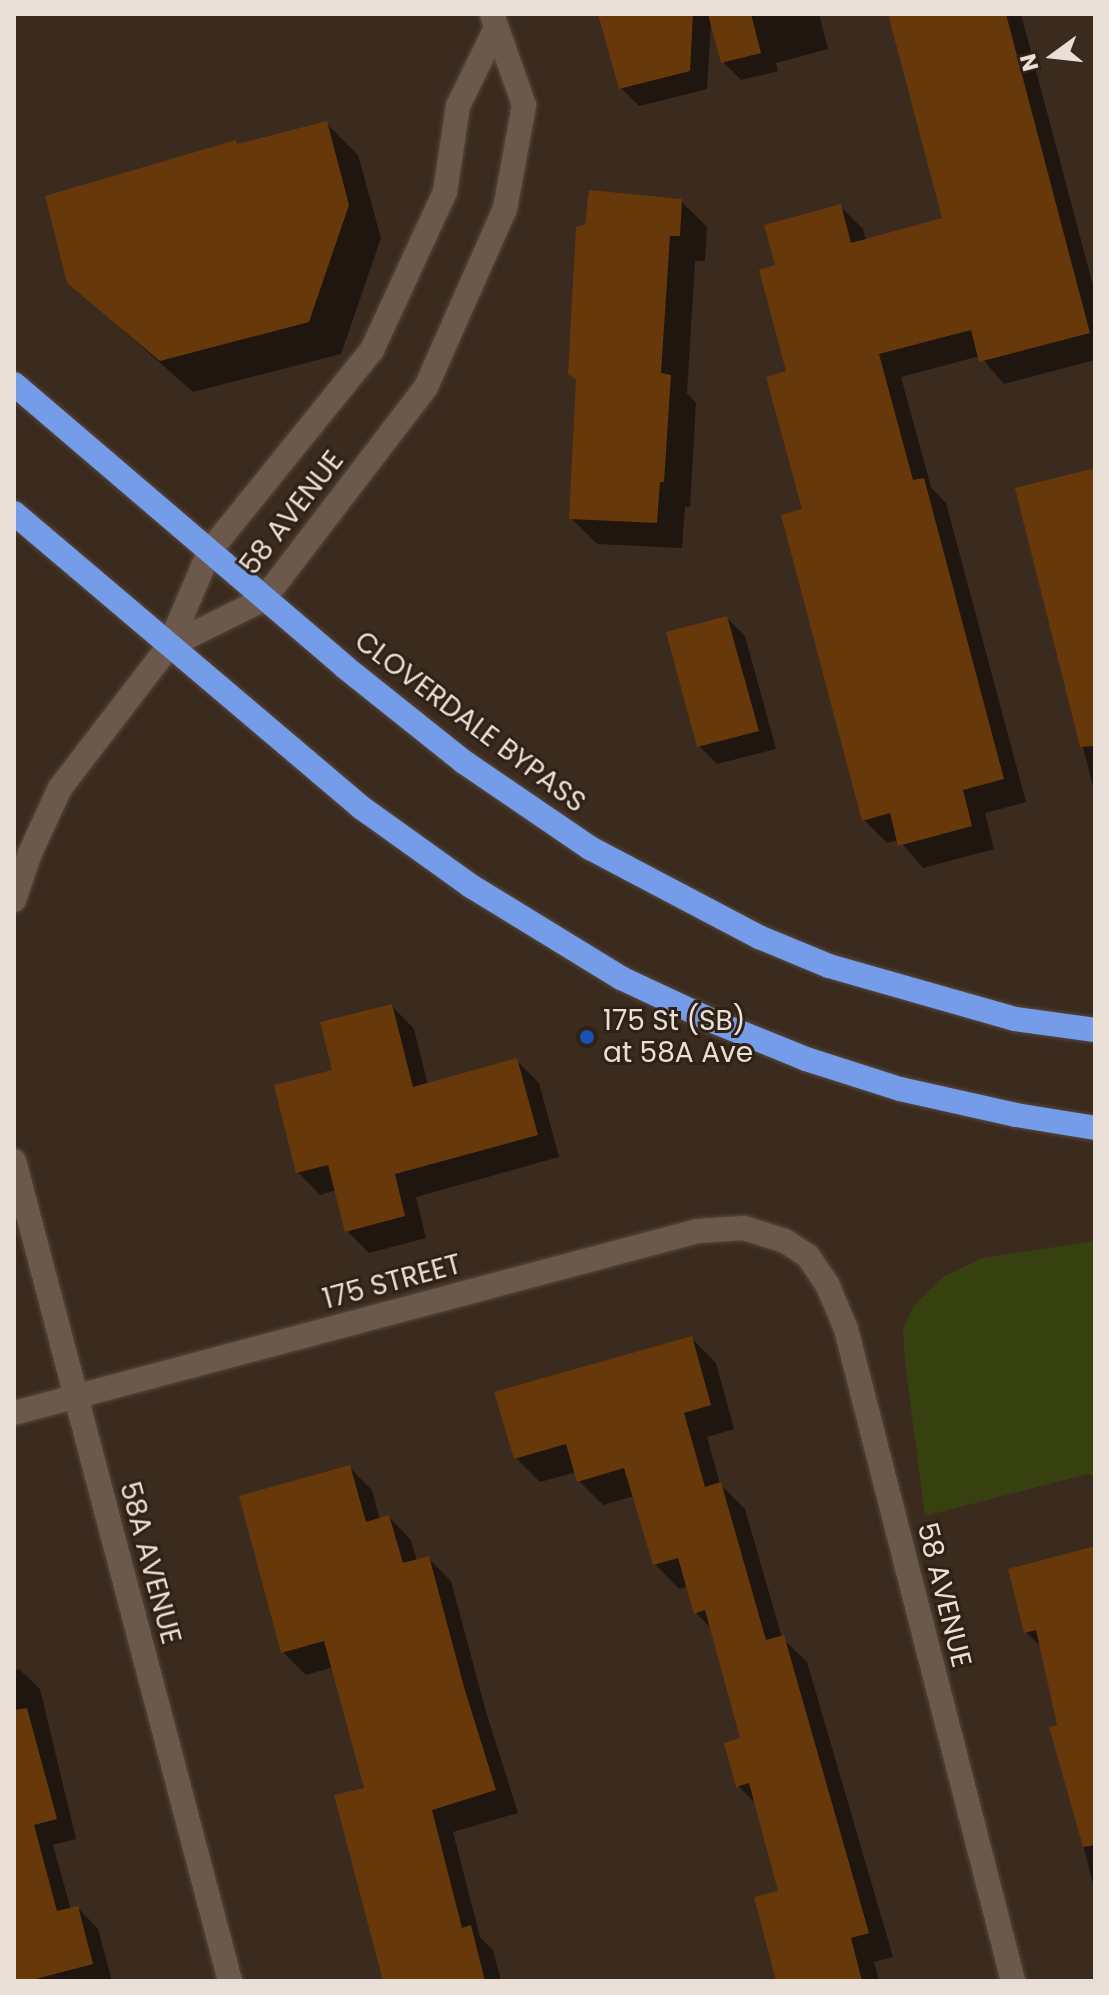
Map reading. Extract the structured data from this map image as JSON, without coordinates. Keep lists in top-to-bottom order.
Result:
{
  "streets": {
    "highway": ["CLOVERDALE BYPASS"],
    "street": ["58 AVENUE", "175 STREET", "58A AVENUE"]
  },
  "crossings": [
    ["58 AVENUE", "CLOVERDALE BYPASS"],
    ["58 AVENUE", "175 STREET"],
    ["175 STREET", "58A AVENUE"]
  ],
  "places": ["175 St (SB) at 58A Ave"],
  "north": "left"
}
